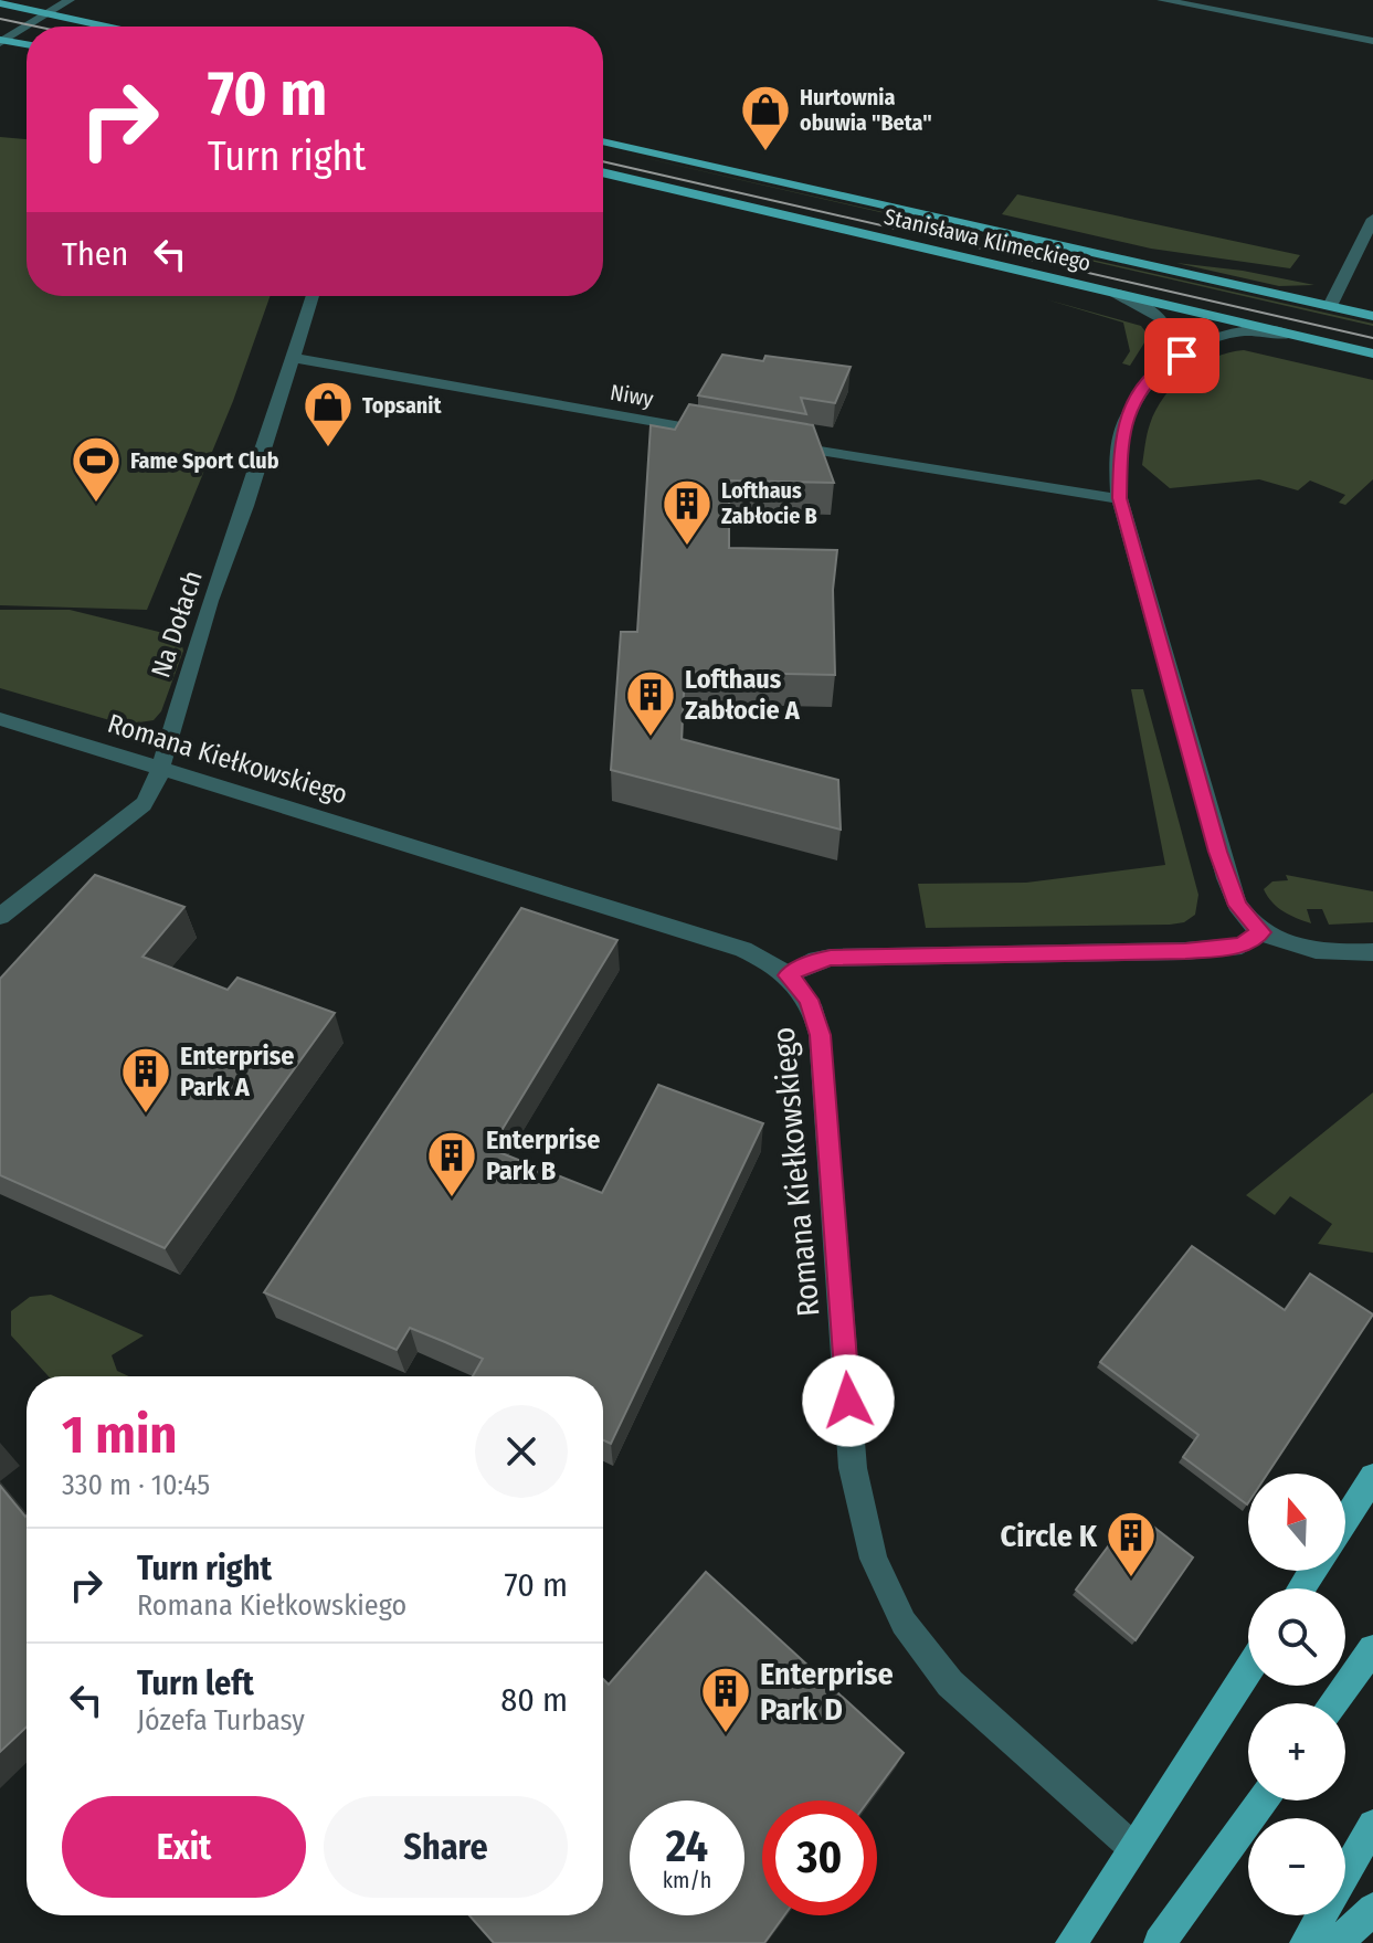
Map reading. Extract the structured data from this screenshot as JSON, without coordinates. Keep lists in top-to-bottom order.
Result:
{
  "streets": {
    "main road": ["Stanisława Klimeckiego"],
    "street": ["Niwy", "Na Dołach", "Romana Kiełkowskiego"]
  },
  "crossings": [
    ["Niwy", "Na Dołach"],
    ["Na Dołach", "Romana Kiełkowskiego"]
  ],
  "places": {
    "shop": ["Hurtownia obuwia \"Beta\"", "Topsanit"],
    "sports": ["Fame Sport Club"],
    "building": [
      "Lofthaus Zabłocie B",
      "Lofthaus Zabłocie A",
      "Enterprise Park A",
      "Enterprise Park B",
      "Circle K",
      "Enterprise Park D"
    ]
  },
  "north": "top",
  "page": {
    "turn": ["70 m", "Turn right"],
    "then": "Then",
    "heading": ["1 min", "330 m · 10:45"],
    "map_buttons": ["+", "−"],
    "list": [
      {
        "name": "Turn right",
        "note": "Romana Kiełkowskiego",
        "value": "70 m"
      },
      {
        "name": "Turn left",
        "note": "Józefa Turbasy",
        "value": "80 m"
      }
    ],
    "buttons": ["Exit", "Share"],
    "speed": "24 km/h",
    "limit": "30"
  }
}
